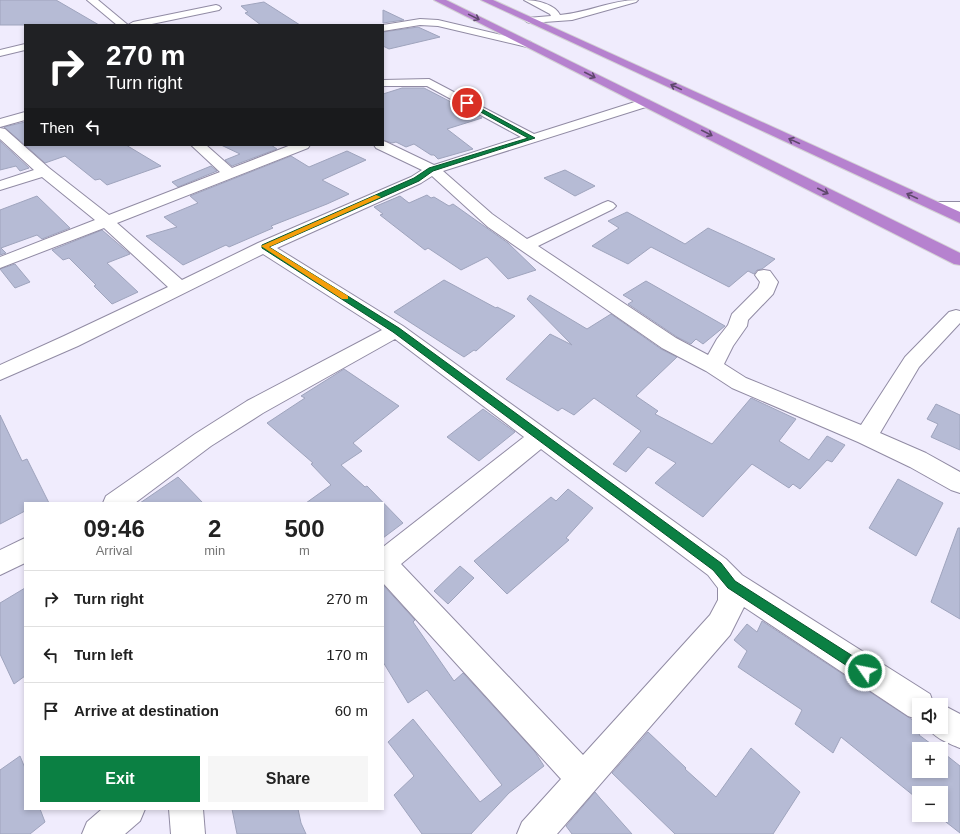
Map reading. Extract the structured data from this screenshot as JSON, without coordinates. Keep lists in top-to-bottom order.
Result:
{
  "page": {
    "turn": ["270 m", "Turn right"],
    "then": "Then",
    "eta": [
      "09:46",
      "Arrival",
      "2",
      "min",
      "500",
      "m"
    ],
    "list": [
      {
        "name": "Turn right",
        "value": "270 m"
      },
      {
        "name": "Turn left",
        "value": "170 m"
      },
      {
        "name": "Arrive at destination",
        "value": "60 m"
      }
    ],
    "map_buttons": ["+", "−"],
    "buttons": ["Exit", "Share"]
  }
}
